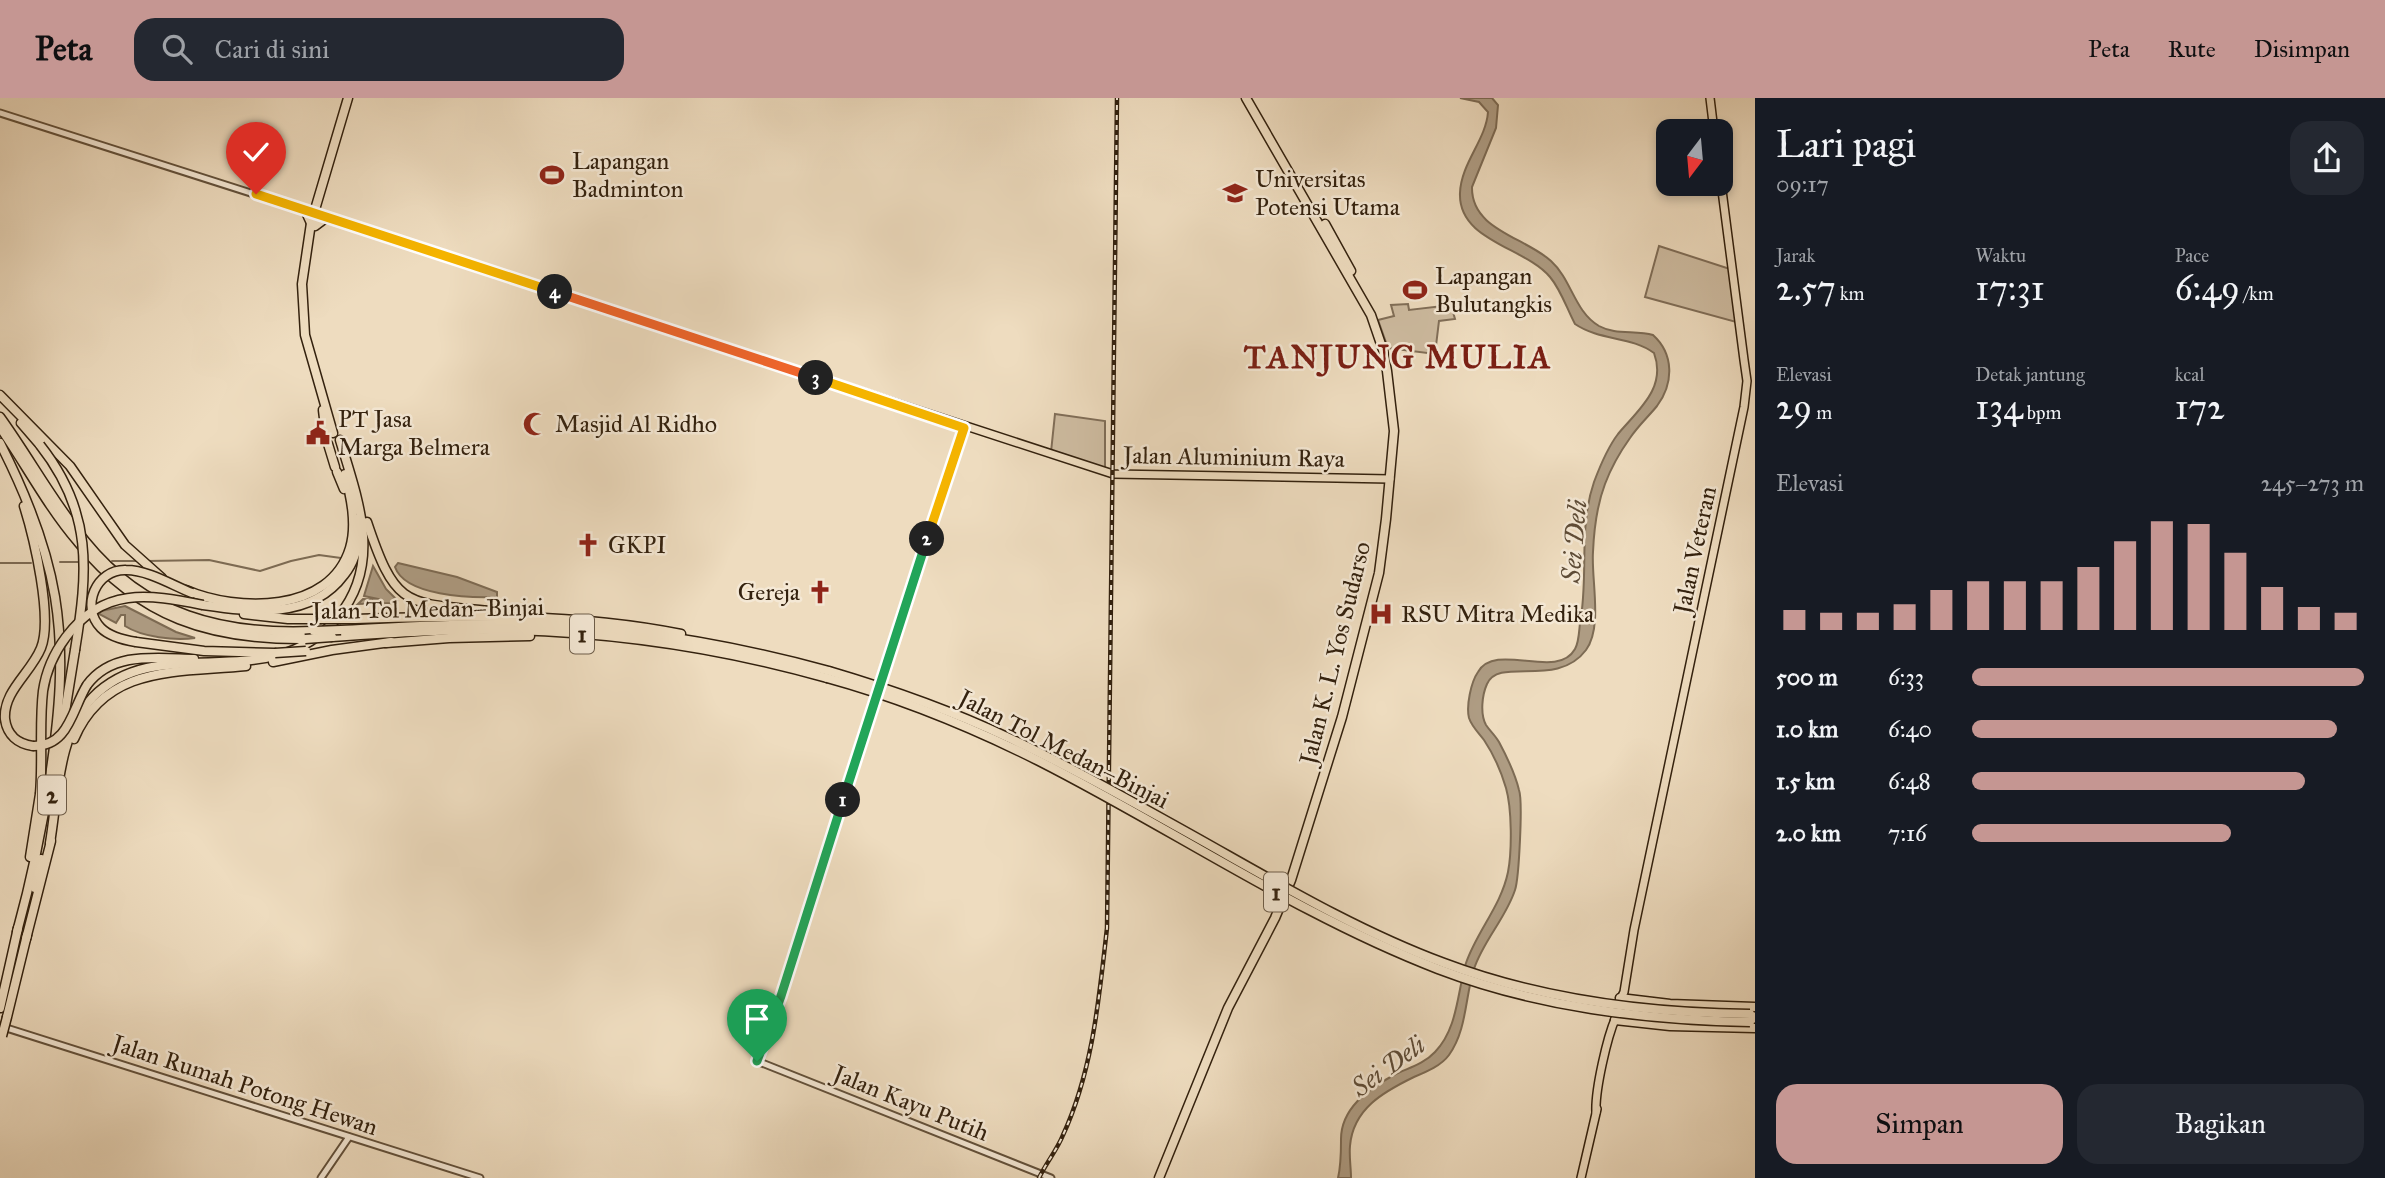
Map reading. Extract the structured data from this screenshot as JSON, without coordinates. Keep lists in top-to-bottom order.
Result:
{
  "streets": {
    "highway": [
      "Jalan Tol Medan–Binjai",
      "1",
      "Jalan K. L. Yos Sudarso",
      "2"
    ],
    "main road": ["Jalan Aluminium Raya", "Jalan Veteran"],
    "street": ["Jalan Rumah Potong Hewan", "Jalan Kayu Putih"]
  },
  "crossings": [
    ["Jalan Aluminium Raya", "Jalan K. L. Yos Sudarso"],
    ["Jalan Aluminium Raya", "Jalan Kayu Putih"]
  ],
  "districts": ["TANJUNG MULIA"],
  "water": ["Sei Deli"],
  "places": {
    "sports": ["Lapangan Badminton", "Lapangan Bulutangkis"],
    "school or university": ["Universitas Potensi Utama"],
    "mosque": ["Masjid Al Ridho"],
    "public building": ["PT Jasa Marga Belmera"],
    "church": ["GKPI", "Gereja"],
    "hospital": ["RSU Mitra Medika"]
  },
  "north": "bottom",
  "page": {
    "header": "Peta",
    "search": "Cari di sini",
    "nav": ["Peta", "Rute", "Disimpan"],
    "heading": ["Lari pagi", "09:17"],
    "stats": [
      ["Jarak", "2.57 km"],
      ["Waktu", "17:31"],
      ["Pace", "6:49 /km"],
      ["Elevasi", "29 m"],
      ["Detak jantung", "134 bpm"],
      ["kcal", "172"]
    ],
    "pins": [
      "4",
      "3",
      "2",
      "1"
    ],
    "chart": ["Elevasi", "245–273 m"],
    "list": [
      {
        "name": "500 m",
        "note": "6:33"
      },
      {
        "name": "1.0 km",
        "note": "6:40"
      },
      {
        "name": "1.5 km",
        "note": "6:48"
      },
      {
        "name": "2.0 km",
        "note": "7:16"
      }
    ],
    "buttons": ["Simpan", "Bagikan"]
  }
}
